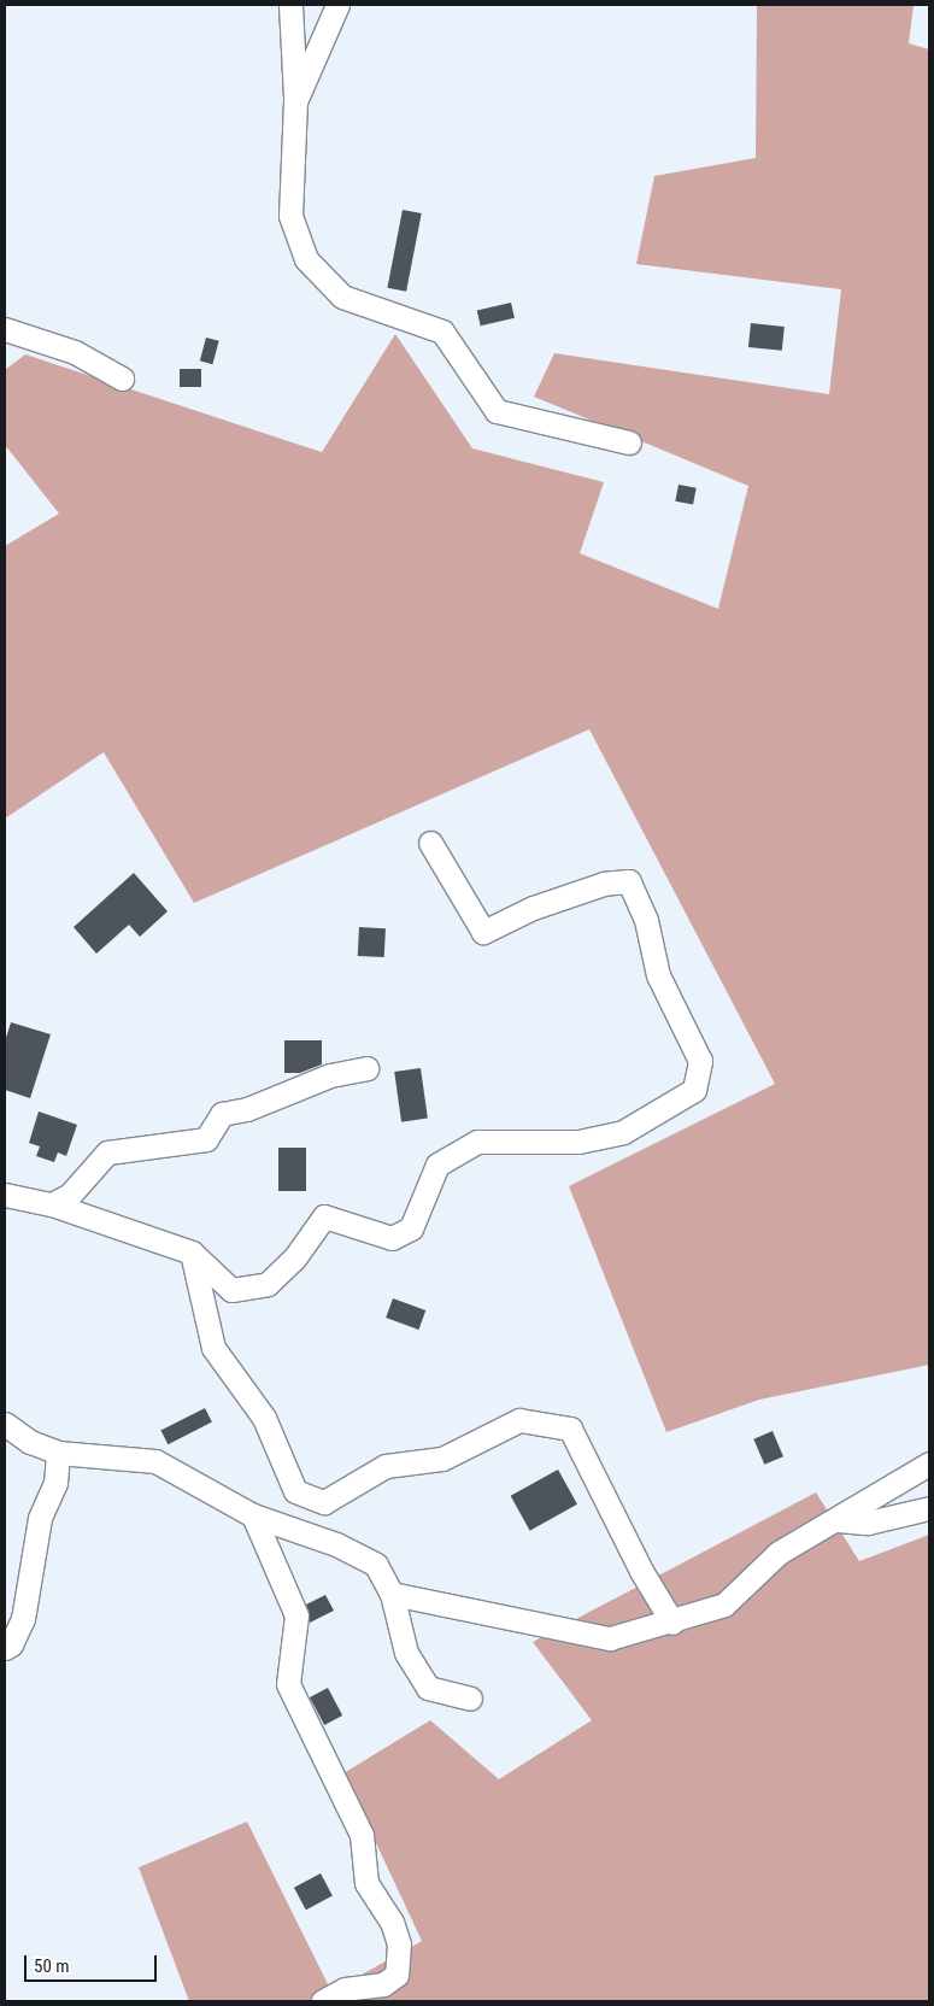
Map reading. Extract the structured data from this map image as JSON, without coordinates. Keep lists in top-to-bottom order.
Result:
{
  "scale_bar": "50 m"
}
